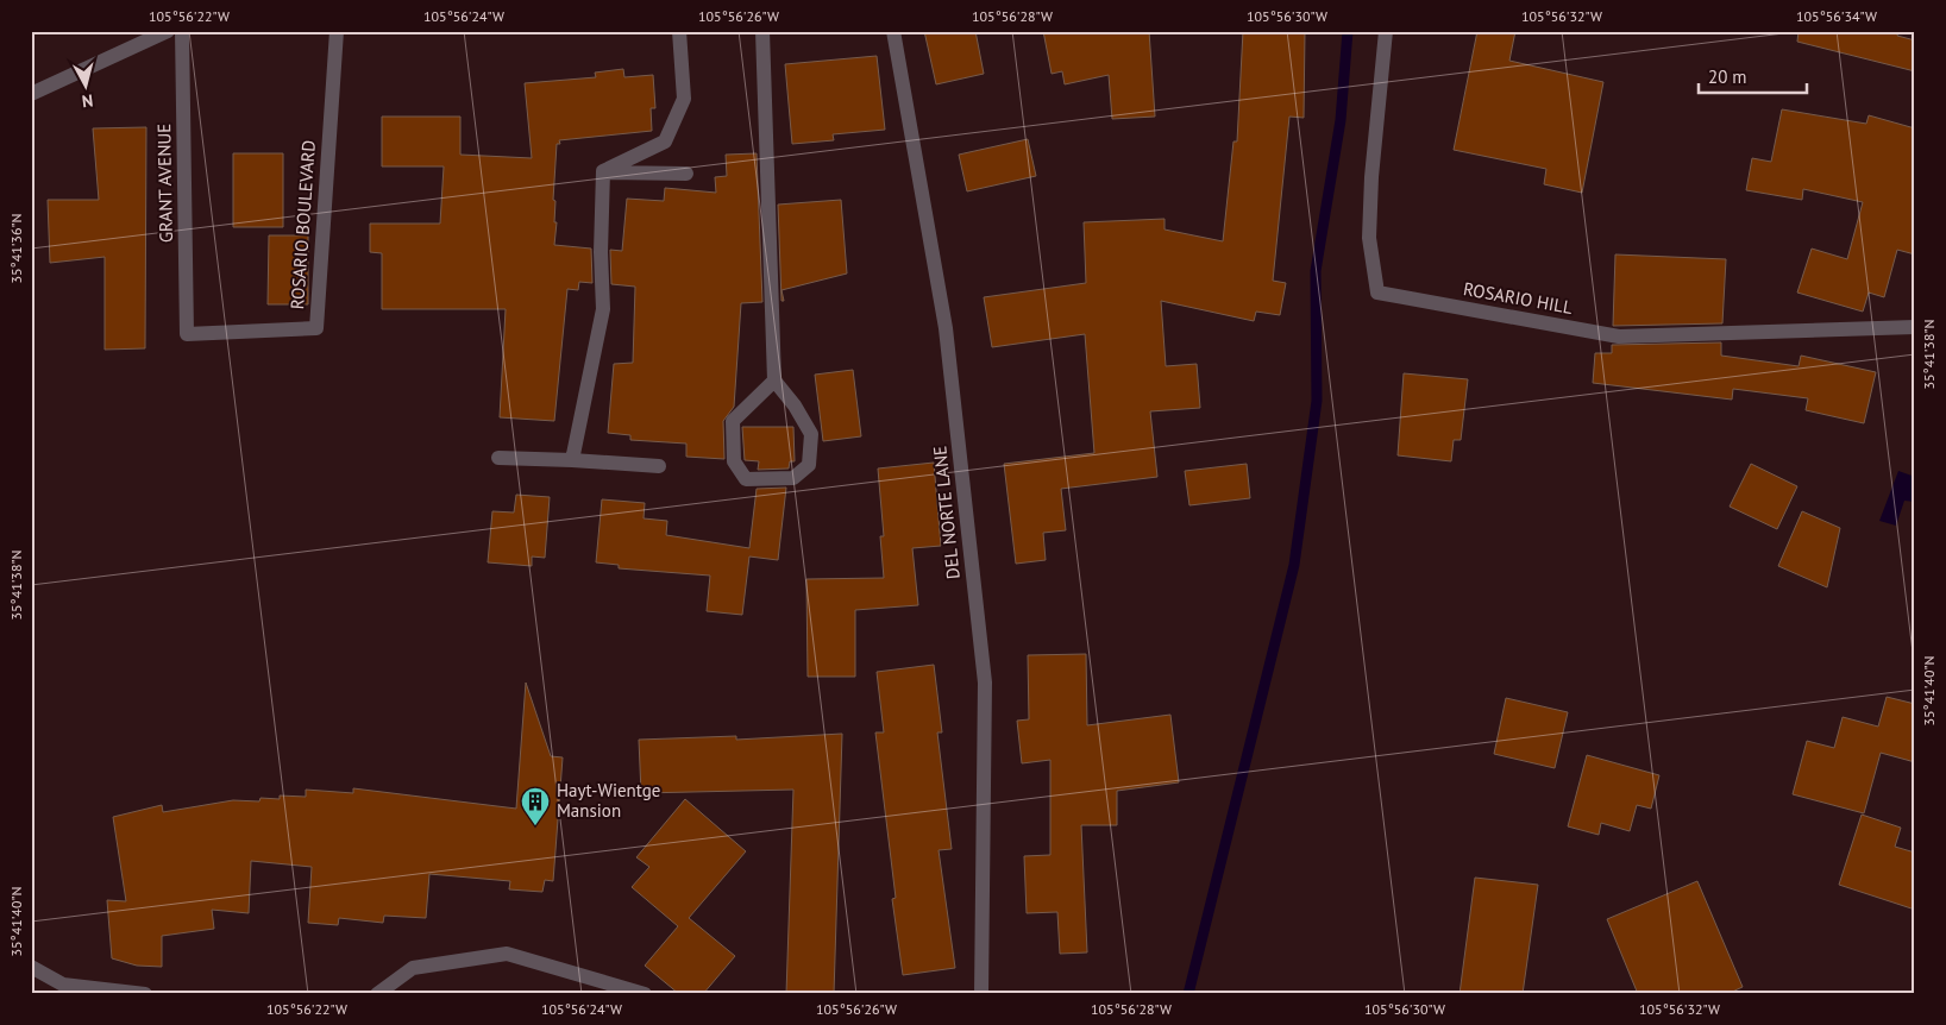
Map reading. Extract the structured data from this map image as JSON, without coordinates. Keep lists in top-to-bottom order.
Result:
{
  "streets": {
    "street": [
      "GRANT AVENUE",
      "ROSARIO BOULEVARD",
      "ROSARIO HILL",
      "DEL NORTE LANE"
    ]
  },
  "crossings": [
    ["GRANT AVENUE", "ROSARIO BOULEVARD"]
  ],
  "places": {
    "building": ["Hayt-Wientge Mansion"]
  },
  "scale_bar": "20 m",
  "north": "bottom",
  "coordinates": [
    "105°56'22\"W",
    "105°56'24\"W",
    "105°56'26\"W",
    "105°56'28\"W",
    "105°56'30\"W",
    "105°56'32\"W",
    "105°56'34\"W",
    "35°41'36\"N",
    "35°41'38\"N",
    "35°41'40\"N"
  ]
}
